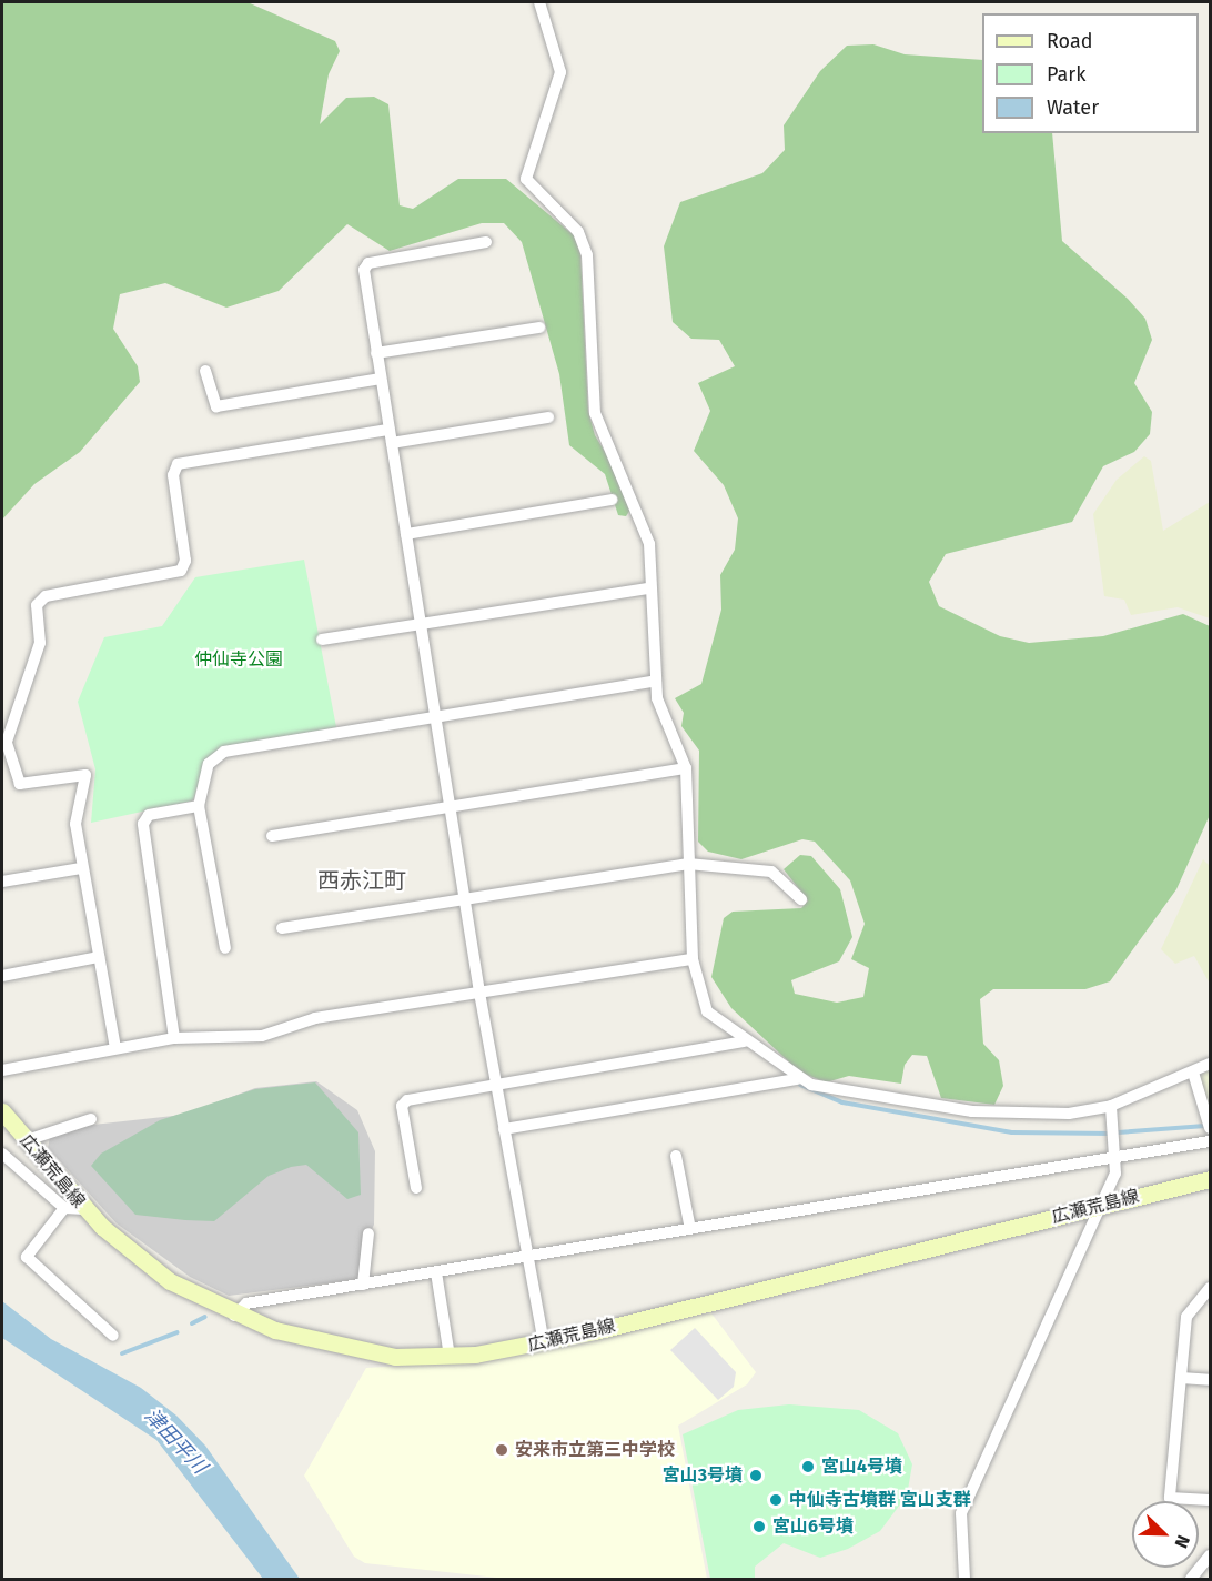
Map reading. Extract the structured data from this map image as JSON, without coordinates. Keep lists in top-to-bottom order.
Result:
{
  "streets": {
    "main road": ["広瀬荒島線"]
  },
  "districts": ["西赤江町"],
  "water": ["津田平川"],
  "parks": ["仲仙寺公園"],
  "places": [
    "安来市立第三中学校",
    "宮山4号墳",
    "宮山3号墳",
    "中仙寺古墳群 宮山支群",
    "宮山6号墳"
  ],
  "legend": ["Road", "Park", "Water"],
  "north": "bottom right"
}
